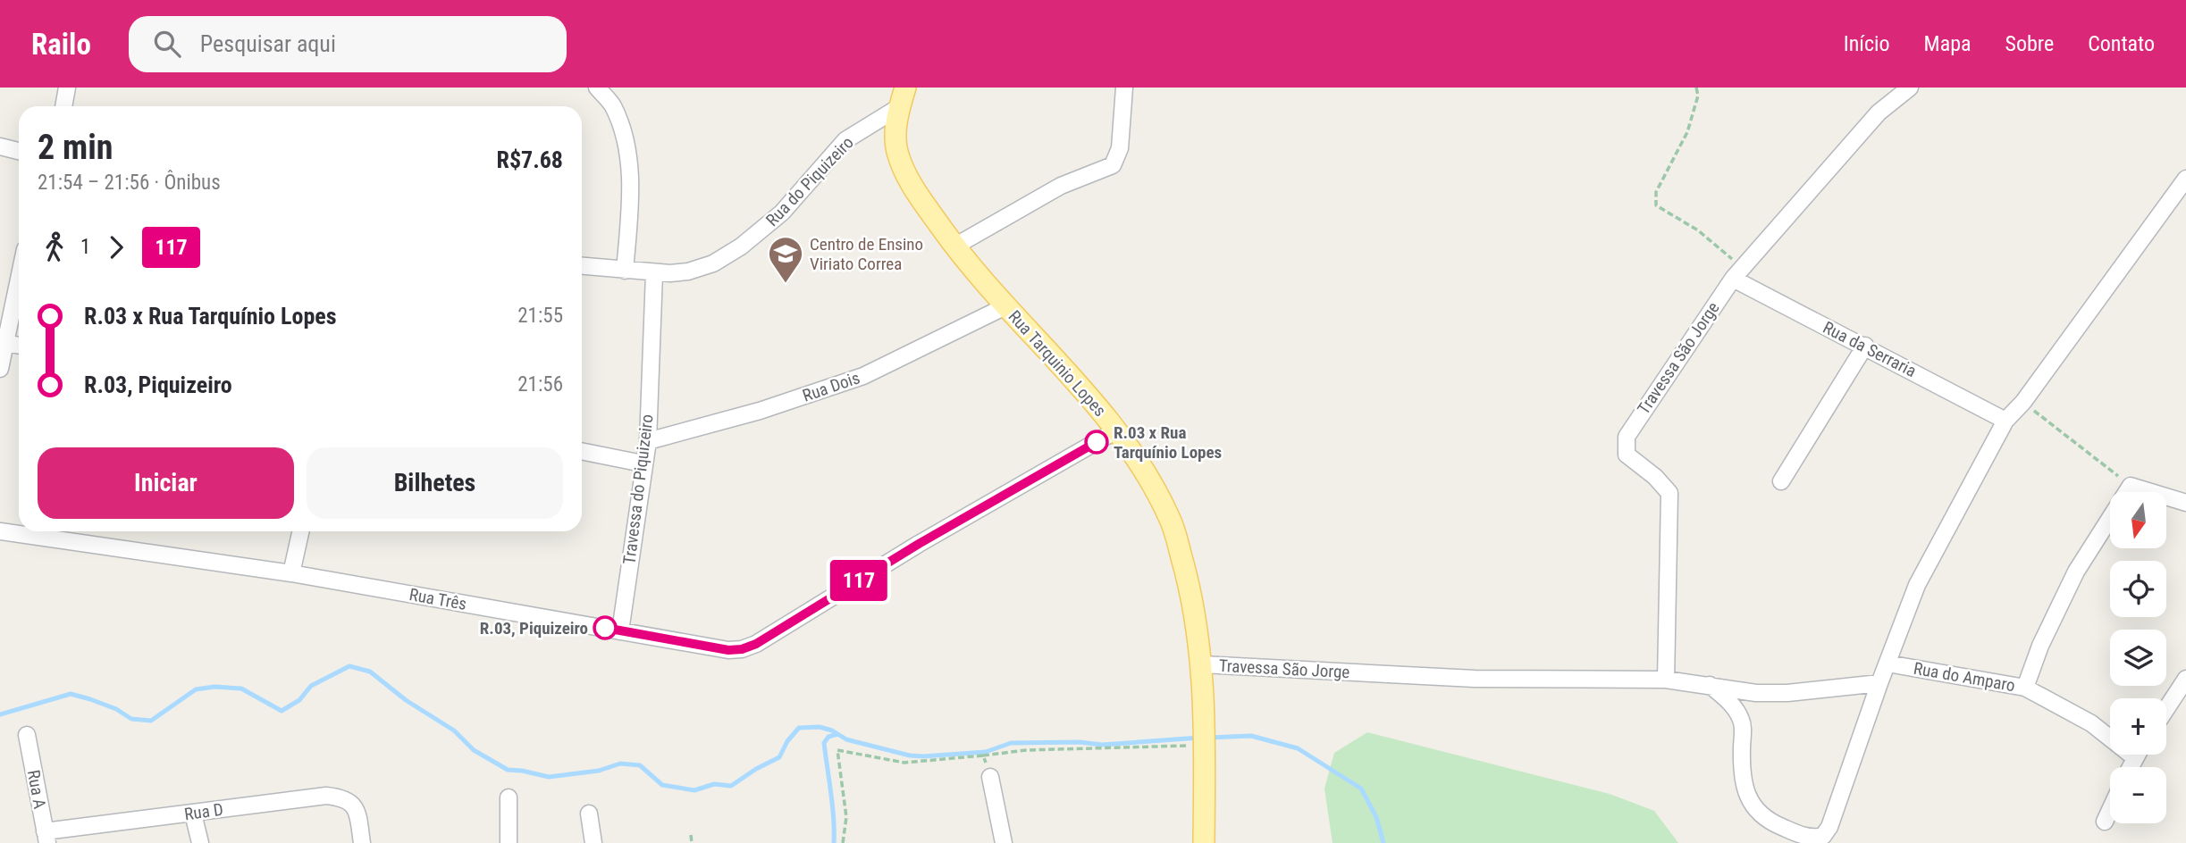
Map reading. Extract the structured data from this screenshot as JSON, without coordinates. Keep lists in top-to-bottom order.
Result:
{
  "streets": {
    "main road": ["Rua Tarquinio Lopes"],
    "street": [
      "Rua do Piquizeiro",
      "Rua da Serraria",
      "Travessa São Jorge",
      "Rua Dois",
      "Travessa do Piquizeiro",
      "Rua Três",
      "Rua do Amparo",
      "Rua A",
      "Rua D"
    ]
  },
  "crossings": [
    ["Rua do Piquizeiro", "Rua Tarquinio Lopes"],
    ["Rua do Piquizeiro", "Travessa do Piquizeiro"],
    ["Rua da Serraria", "Travessa São Jorge"],
    ["Travessa São Jorge", "Rua Tarquinio Lopes"],
    ["Rua Tarquinio Lopes", "Rua Dois"],
    ["Rua Tarquinio Lopes", "Rua Três"],
    ["Rua Dois", "Travessa do Piquizeiro"],
    ["Travessa do Piquizeiro", "Rua Três"],
    ["Rua A", "Rua D"]
  ],
  "places": {
    "school or university": ["Centro de Ensino Viriato Correa"],
    "other": ["R.03 x Rua Tarquínio Lopes", "R.03, Piquizeiro"]
  },
  "lines": ["bus line 117"],
  "north": "bottom",
  "page": {
    "header": "Railo",
    "search": "Pesquisar aqui",
    "nav": [
      "Início",
      "Mapa",
      "Sobre",
      "Contato"
    ],
    "on_map": "117",
    "heading": ["2 min", "21:54 – 21:56 · Ônibus", "R$7.68"],
    "legs": ["1", "117"],
    "list": [
      {
        "name": "R.03 x Rua Tarquínio Lopes",
        "value": "21:55"
      },
      {
        "name": "R.03, Piquizeiro",
        "value": "21:56"
      }
    ],
    "buttons": ["Iniciar", "Bilhetes"],
    "map_buttons": ["+", "−"]
  }
}
